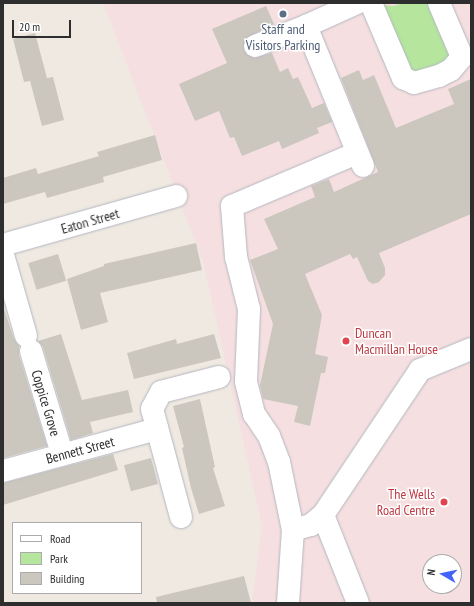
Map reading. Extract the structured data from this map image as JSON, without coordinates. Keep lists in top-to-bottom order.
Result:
{
  "streets": {
    "street": ["Eaton Street", "Coppice Grove", "Bennett Street"]
  },
  "crossings": [
    ["Coppice Grove", "Bennett Street"]
  ],
  "places": ["Staff and Visitors Parking", "Duncan Macmillan House", "The Wells Road Centre"],
  "legend": ["Road", "Park", "Building"],
  "scale_bar": "20 m",
  "north": "left"
}
